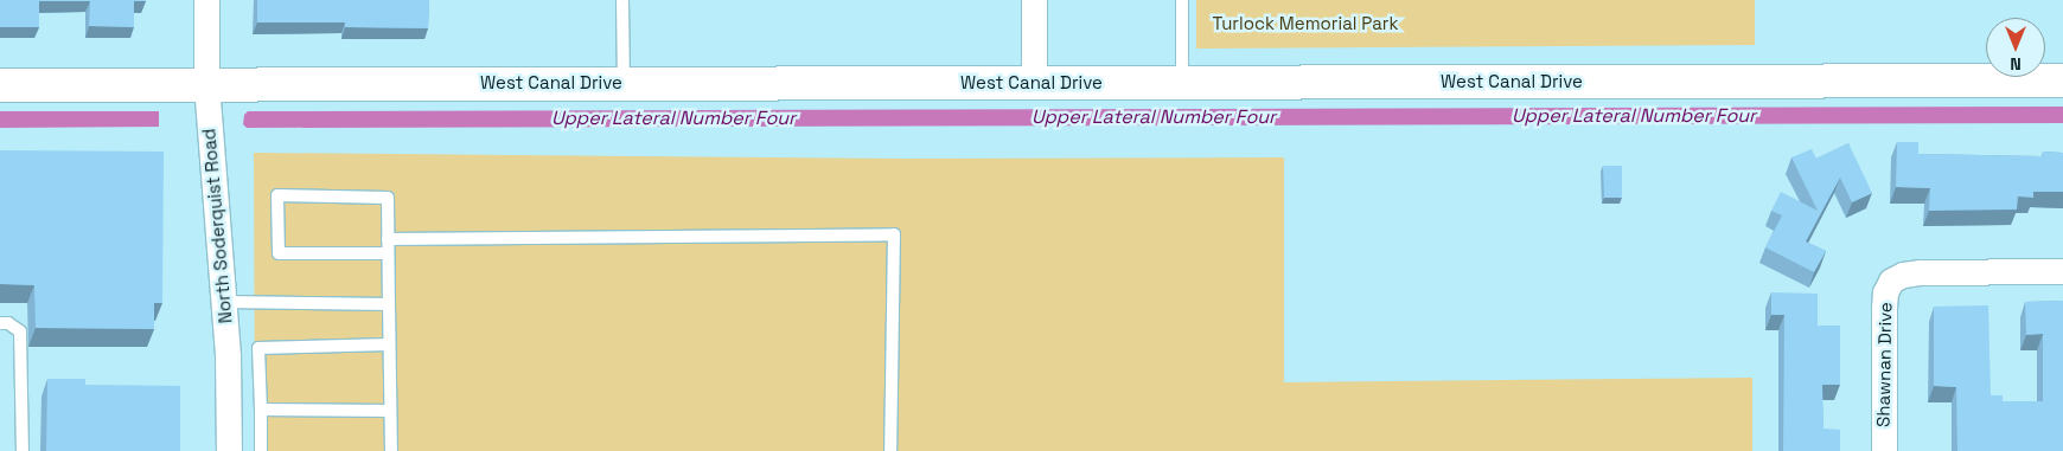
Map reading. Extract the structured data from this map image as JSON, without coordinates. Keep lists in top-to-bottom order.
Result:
{
  "streets": {
    "street": ["West Canal Drive", "North Soderquist Road", "Shawnan Drive"]
  },
  "crossings": [
    ["West Canal Drive", "North Soderquist Road"]
  ],
  "water": ["Upper Lateral Number Four"],
  "parks": ["Turlock Memorial Park"],
  "north": "bottom"
}
